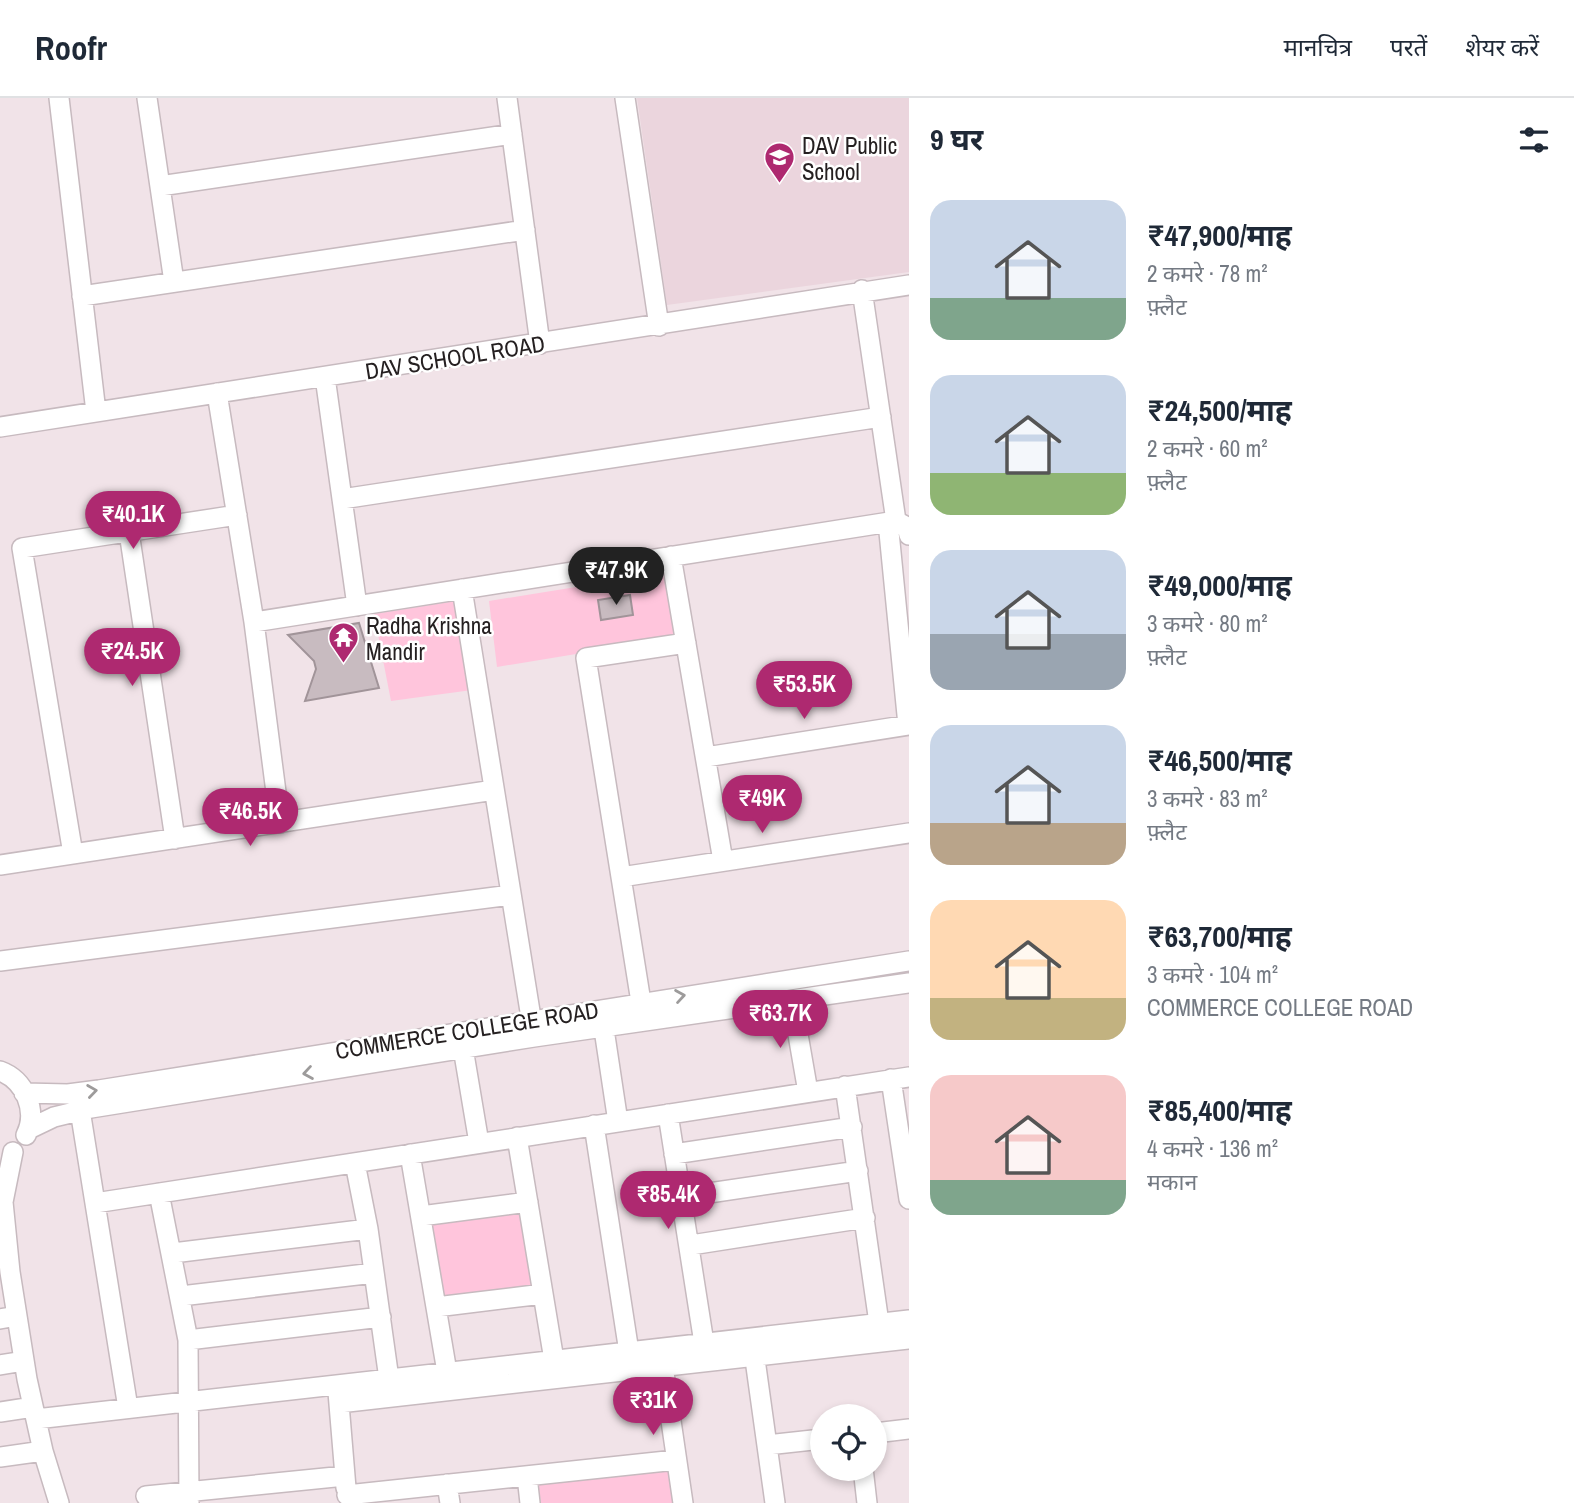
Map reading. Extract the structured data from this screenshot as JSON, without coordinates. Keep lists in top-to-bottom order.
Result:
{
  "streets": {
    "street": ["DAV SCHOOL ROAD", "COMMERCE COLLEGE ROAD"]
  },
  "places": {
    "school or university": ["DAV Public School"],
    "temple": ["Radha Krishna Mandir"]
  },
  "page": {
    "header": "Roofr",
    "nav": ["मानचित्र", "परतें", "शेयर करें"],
    "heading": "9 घर",
    "list": [
      {
        "name": "₹47,900/माह",
        "note": "2 कमरे · 78 m² · फ़्लैट"
      },
      {
        "name": "₹24,500/माह",
        "note": "2 कमरे · 60 m² · फ़्लैट"
      },
      {
        "name": "₹49,000/माह",
        "note": "3 कमरे · 80 m² · फ़्लैट"
      },
      {
        "name": "₹46,500/माह",
        "note": "3 कमरे · 83 m² · फ़्लैट"
      },
      {
        "name": "₹63,700/माह",
        "note": "3 कमरे · 104 m² · COMMERCE COLLEGE ROAD"
      },
      {
        "name": "₹85,400/माह",
        "note": "4 कमरे · 136 m² · मकान"
      }
    ],
    "price": [
      "₹40.1K",
      "₹47.9K",
      "₹24.5K",
      "₹53.5K",
      "₹49K",
      "₹46.5K",
      "₹63.7K",
      "₹85.4K",
      "₹31K"
    ]
  }
}
